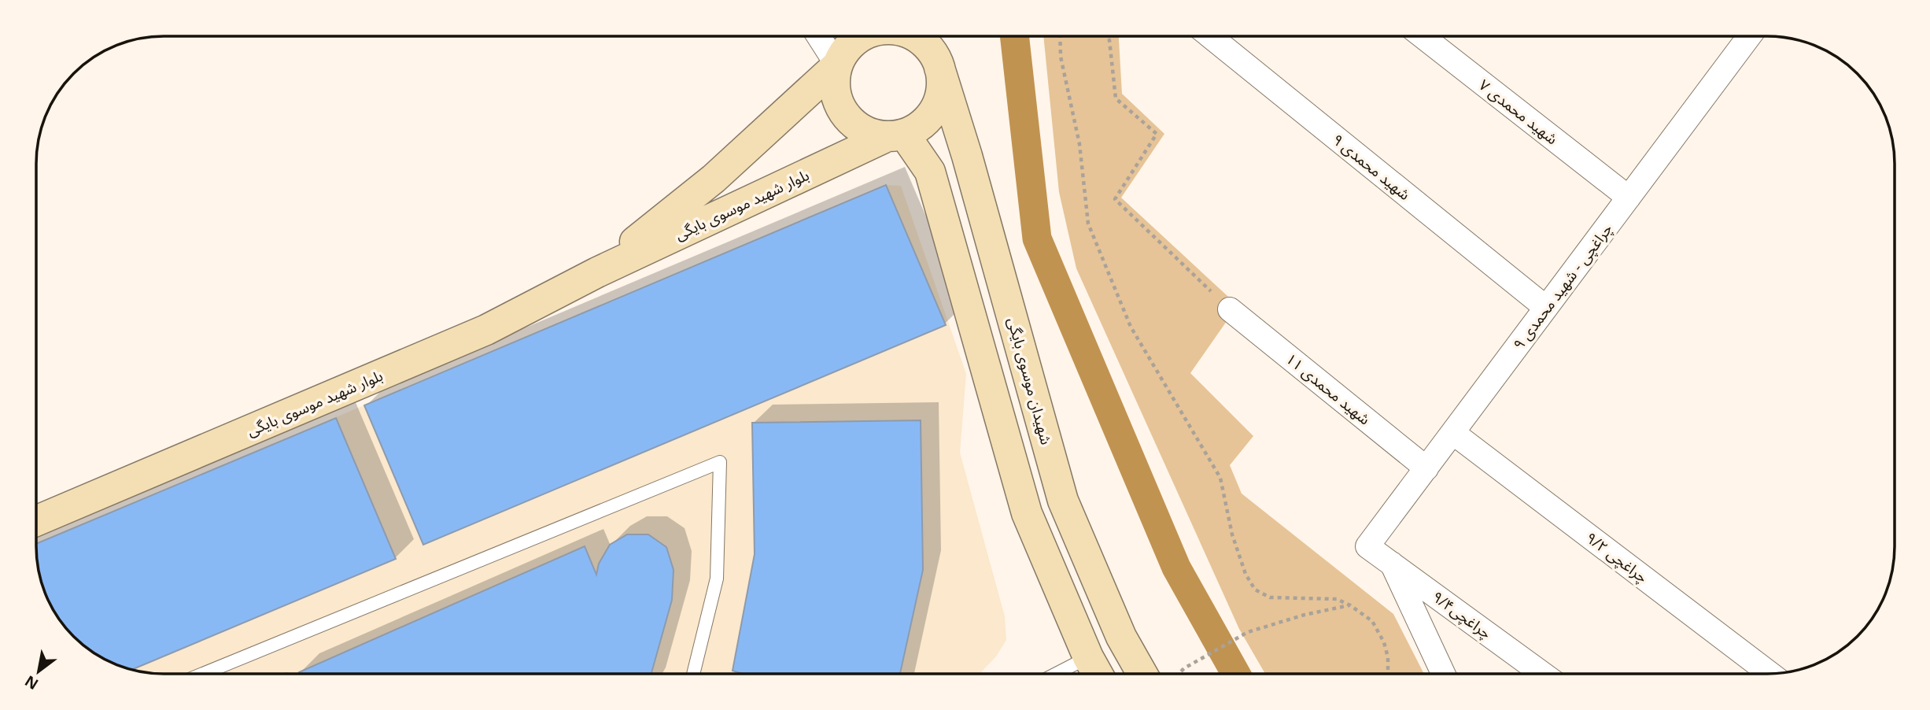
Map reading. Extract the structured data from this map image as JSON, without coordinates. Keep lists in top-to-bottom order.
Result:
{
  "streets": {
    "street": [
      "شهید محمدی ۷",
      "شهید محمدی ۹",
      "بلوار شهید موسوی بایگی",
      "۹ چراغچی - شهید محمدی",
      "شهیدان موسوی بایگی",
      "شهید محمدی ۱۱",
      "۹/۲ چراغچی",
      "۹/۴چراغچی"
    ]
  },
  "crossings": [
    ["شهید محمدی ۷", "۹ چراغچی - شهید محمدی"],
    ["شهید محمدی ۹", "۹ چراغچی - شهید محمدی"],
    ["۹ چراغچی - شهید محمدی", "شهید محمدی ۱۱"],
    ["۹ چراغچی - شهید محمدی", "۹/۲ چراغچی"],
    ["۹ چراغچی - شهید محمدی", "۹/۴چراغچی"]
  ],
  "north": "bottom left"
}
